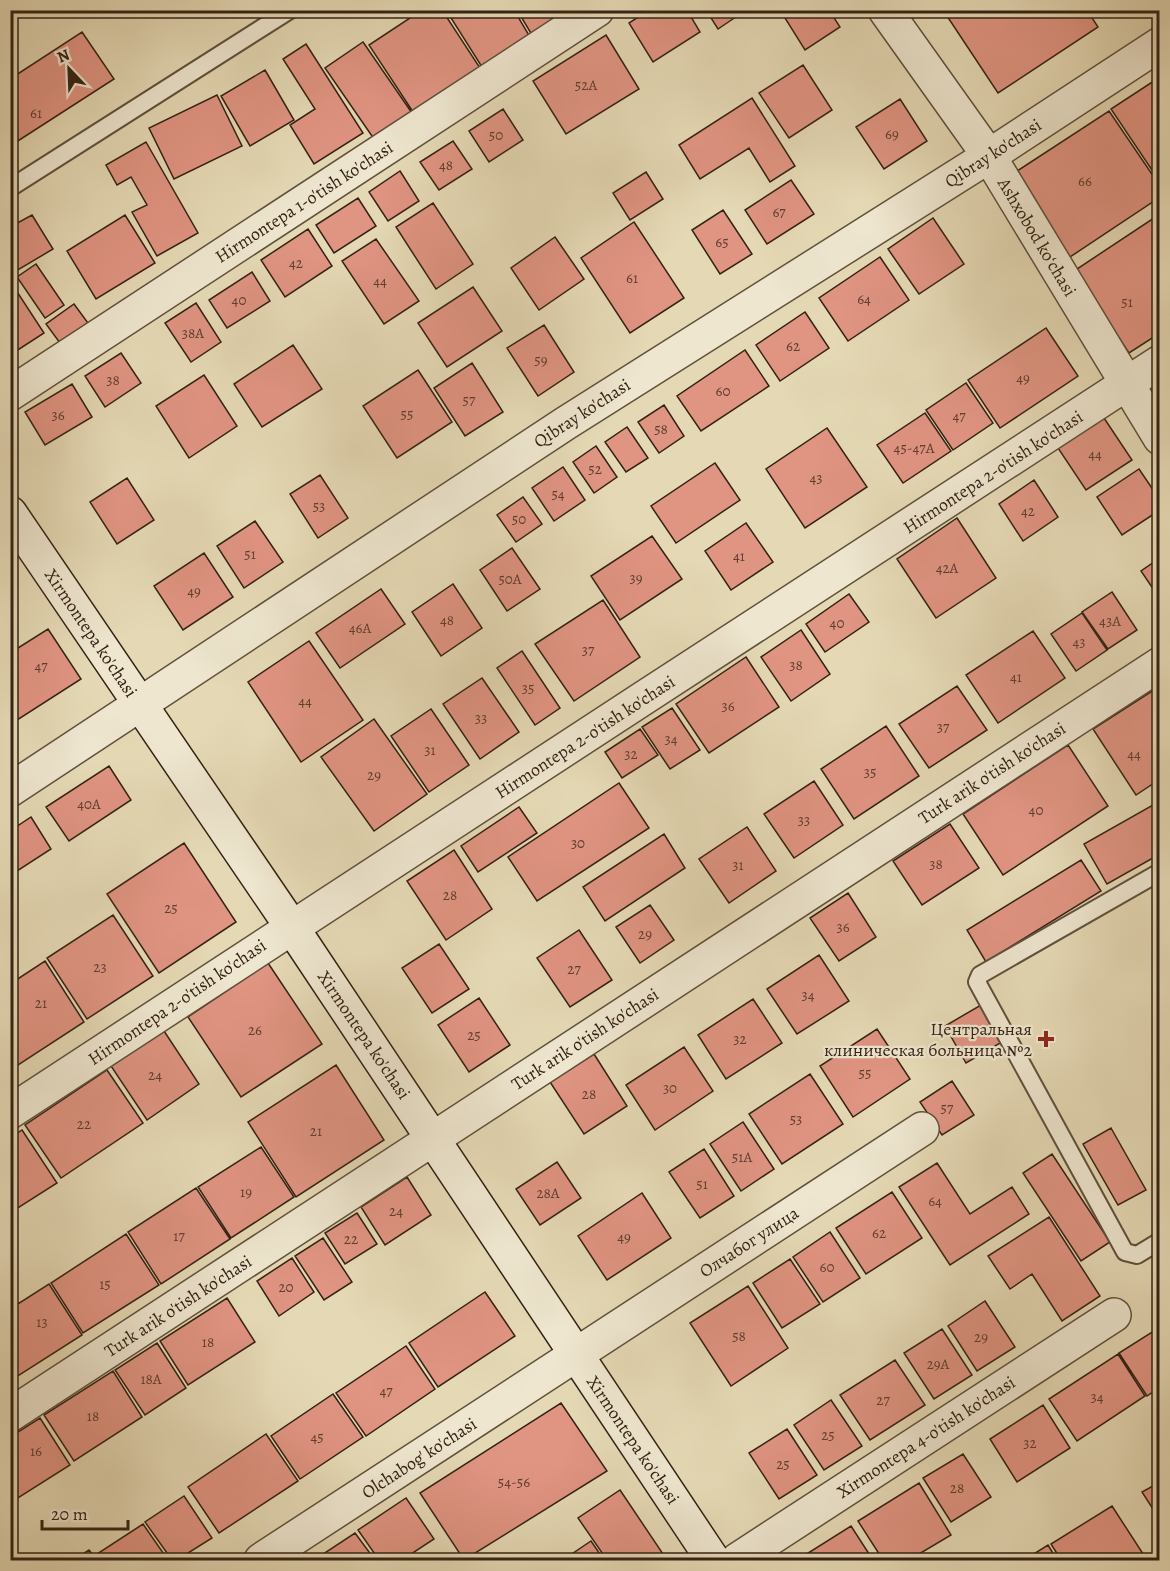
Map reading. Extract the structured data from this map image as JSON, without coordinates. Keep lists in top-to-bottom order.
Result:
{
  "streets": {
    "street": [
      "Qibray ko'chasi",
      "Hirmontepa 1-o'tish ko'chasi",
      "Ashxobod koʻchasi",
      "Hirmontepa 2-o'tish ko'chasi",
      "Xirmontepa ko'chasi",
      "Turk arik o'tish ko'chasi",
      "Олчабог улица",
      "Xirmontepa 4-o'tish ko'chasi",
      "Olchabog' ko'chasi"
    ]
  },
  "crossings": [
    ["Qibray ko'chasi", "Ashxobod koʻchasi"],
    ["Qibray ko'chasi", "Xirmontepa ko'chasi"],
    ["Ashxobod koʻchasi", "Hirmontepa 2-o'tish ko'chasi"],
    ["Hirmontepa 2-o'tish ko'chasi", "Xirmontepa ko'chasi"],
    ["Xirmontepa ko'chasi", "Turk arik o'tish ko'chasi"],
    ["Xirmontepa ko'chasi", "Олчабог улица"],
    ["Xirmontepa ko'chasi", "Olchabog' ko'chasi"],
    ["Олчабог улица", "Olchabog' ko'chasi"]
  ],
  "places": {
    "health": ["Центральная клиническая больница №2"]
  },
  "house_numbers": [
    "52A",
    "61",
    "69",
    "50",
    "48",
    "66",
    "67",
    "65",
    "42",
    "61",
    "44",
    "64",
    "40",
    "51",
    "38A",
    "62",
    "59",
    "49",
    "38",
    "60",
    "57",
    "55",
    "36",
    "47",
    "58",
    "45-47A",
    "44",
    "52",
    "43",
    "54",
    "53",
    "42",
    "50",
    "51",
    "41",
    "42A",
    "39",
    "50A",
    "49",
    "48",
    "43A",
    "40",
    "46A",
    "43",
    "37",
    "38",
    "47",
    "41",
    "35",
    "44",
    "36",
    "33",
    "37",
    "34",
    "31",
    "32",
    "44",
    "35",
    "29",
    "40A",
    "40",
    "33",
    "30",
    "38",
    "31",
    "28",
    "25",
    "36",
    "29",
    "23",
    "27",
    "34",
    "21",
    "26",
    "25",
    "32",
    "55",
    "24",
    "30",
    "28",
    "57",
    "53",
    "22",
    "21",
    "51A",
    "51",
    "19",
    "28A",
    "64",
    "24",
    "62",
    "17",
    "49",
    "22",
    "60",
    "15",
    "20",
    "13",
    "58",
    "29",
    "18",
    "29A",
    "18A",
    "47",
    "34",
    "27",
    "18",
    "25",
    "45",
    "32",
    "16",
    "25",
    "54-56",
    "28"
  ],
  "scale_bar": "20 m",
  "north": "top left"
}
